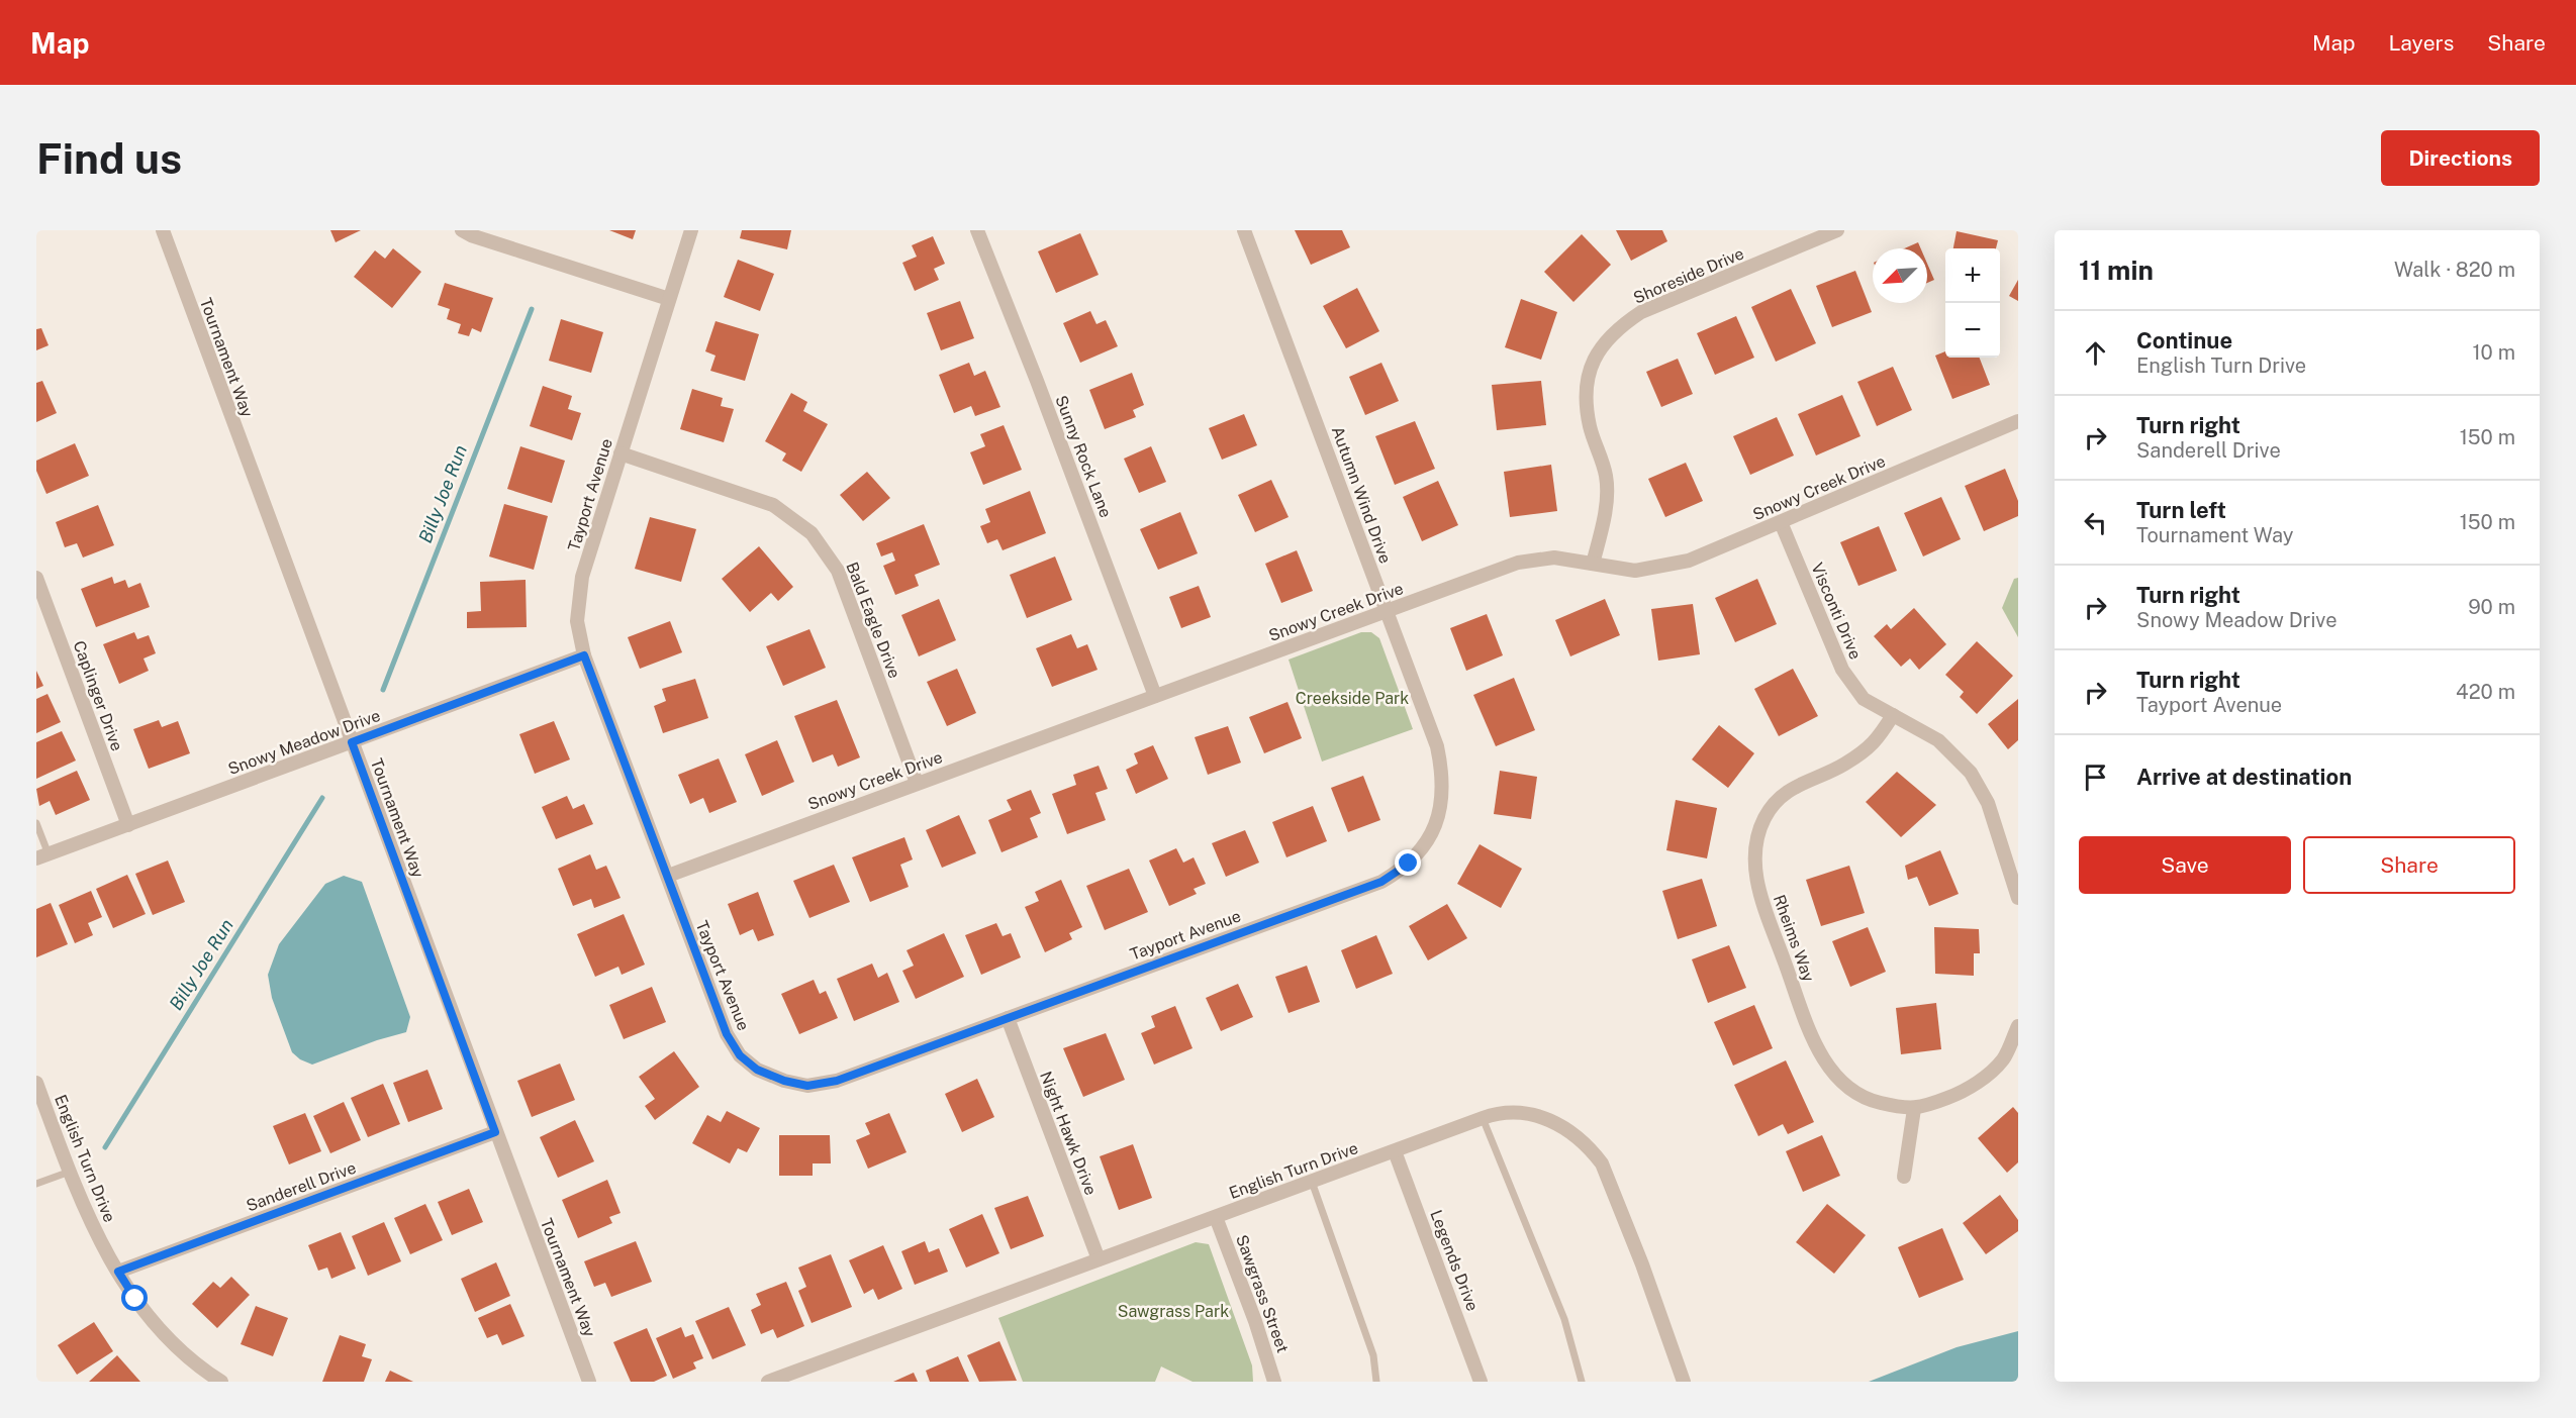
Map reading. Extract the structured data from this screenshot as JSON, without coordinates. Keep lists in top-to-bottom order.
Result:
{
  "streets": {
    "street": [
      "Shoreside Drive",
      "Tournament Way",
      "Sunny Rock Lane",
      "Snowy Creek Drive",
      "Tayport Avenue",
      "Autumn Wind Drive",
      "Visconti Drive",
      "Bald Eagle Drive",
      "Caplinger Drive",
      "Snowy Meadow Drive",
      "Rheims Way",
      "Night Hawk Drive",
      "English Turn Drive",
      "Sanderell Drive",
      "Legends Drive",
      "Sawgrass Street"
    ]
  },
  "crossings": [
    ["Shoreside Drive", "Snowy Creek Drive"],
    ["Tournament Way", "Snowy Meadow Drive"],
    ["Tournament Way", "Sanderell Drive"],
    ["Sunny Rock Lane", "Snowy Creek Drive"],
    ["Snowy Creek Drive", "Tayport Avenue"],
    ["Snowy Creek Drive", "Autumn Wind Drive"],
    ["Snowy Creek Drive", "Visconti Drive"],
    ["Snowy Creek Drive", "Bald Eagle Drive"],
    ["Tayport Avenue", "Autumn Wind Drive"],
    ["Tayport Avenue", "Bald Eagle Drive"],
    ["Tayport Avenue", "Snowy Meadow Drive"],
    ["Tayport Avenue", "Night Hawk Drive"],
    ["Visconti Drive", "Rheims Way"],
    ["Caplinger Drive", "Snowy Meadow Drive"],
    ["Night Hawk Drive", "English Turn Drive"],
    ["English Turn Drive", "Sanderell Drive"],
    ["English Turn Drive", "Legends Drive"],
    ["English Turn Drive", "Sawgrass Street"]
  ],
  "water": ["Billy Joe Run"],
  "parks": ["Creekside Park", "Sawgrass Park"],
  "north": "bottom left",
  "page": {
    "header": "Map",
    "nav": ["Map", "Layers", "Share"],
    "buttons": [
      "Directions",
      ["Save", "Share"]
    ],
    "title": "Find us",
    "heading": ["11 min", "Walk · 820 m"],
    "map_buttons": ["+", "−"],
    "list": [
      ["Continue", "English Turn Drive", "10 m"],
      ["Turn right", "Sanderell Drive", "150 m"],
      ["Turn left", "Tournament Way", "150 m"],
      ["Turn right", "Snowy Meadow Drive", "90 m"],
      ["Turn right", "Tayport Avenue", "420 m"],
      "Arrive at destination"
    ]
  }
}
